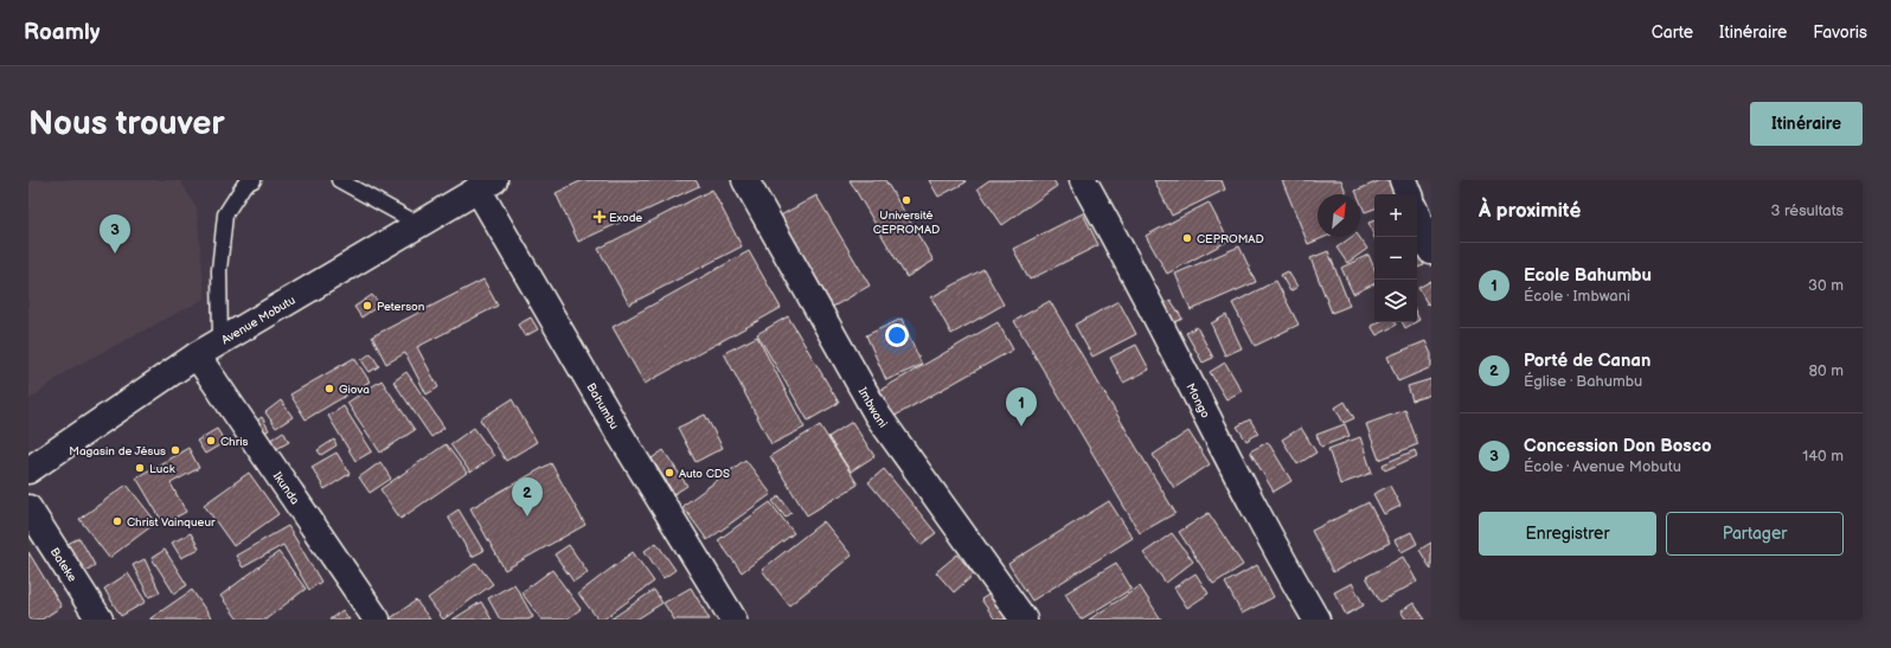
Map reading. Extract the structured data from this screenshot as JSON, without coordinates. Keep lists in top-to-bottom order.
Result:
{
  "streets": {
    "street": [
      "Avenue Mobutu",
      "Mongo",
      "Bahumbu",
      "Imbwani",
      "Ikunda",
      "Bateke"
    ]
  },
  "crossings": [
    ["Avenue Mobutu", "Bahumbu"],
    ["Avenue Mobutu", "Ikunda"]
  ],
  "places": {
    "other": [
      "Université CEPROMAD",
      "CEPROMAD",
      "Peterson",
      "Giova",
      "Chris",
      "Magasin de Jésus",
      "Luck",
      "Auto CDS",
      "Christ Vainqueur"
    ],
    "health": ["Exode"]
  },
  "north": "top right",
  "page": {
    "header": "Roamly",
    "nav": ["Carte", "Itinéraire", "Favoris"],
    "buttons": [
      "Itinéraire",
      ["Enregistrer", "Partager"]
    ],
    "title": "Nous trouver",
    "heading": ["À proximité", "3 résultats"],
    "map_buttons": ["+", "−"],
    "pins": ["3", "1", "2"],
    "list": [
      {
        "mark": "1",
        "name": "Ecole Bahumbu",
        "note": "École · Imbwani",
        "value": "30 m"
      },
      {
        "mark": "2",
        "name": "Porté de Canan",
        "note": "Église · Bahumbu",
        "value": "80 m"
      },
      {
        "mark": "3",
        "name": "Concession Don Bosco",
        "note": "École · Avenue Mobutu",
        "value": "140 m"
      }
    ]
  }
}
